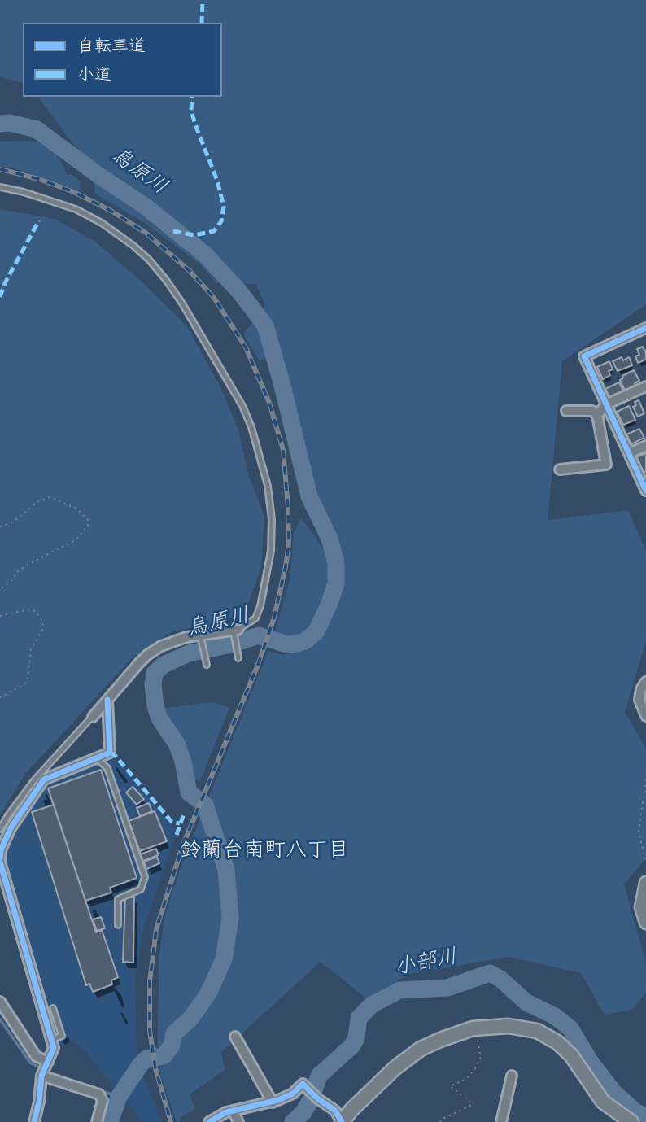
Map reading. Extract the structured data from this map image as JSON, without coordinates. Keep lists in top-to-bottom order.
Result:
{
  "districts": ["鈴蘭台南町八丁目"],
  "water": ["烏原川", "小部川"],
  "legend": ["自転車道", "小道"]
}
